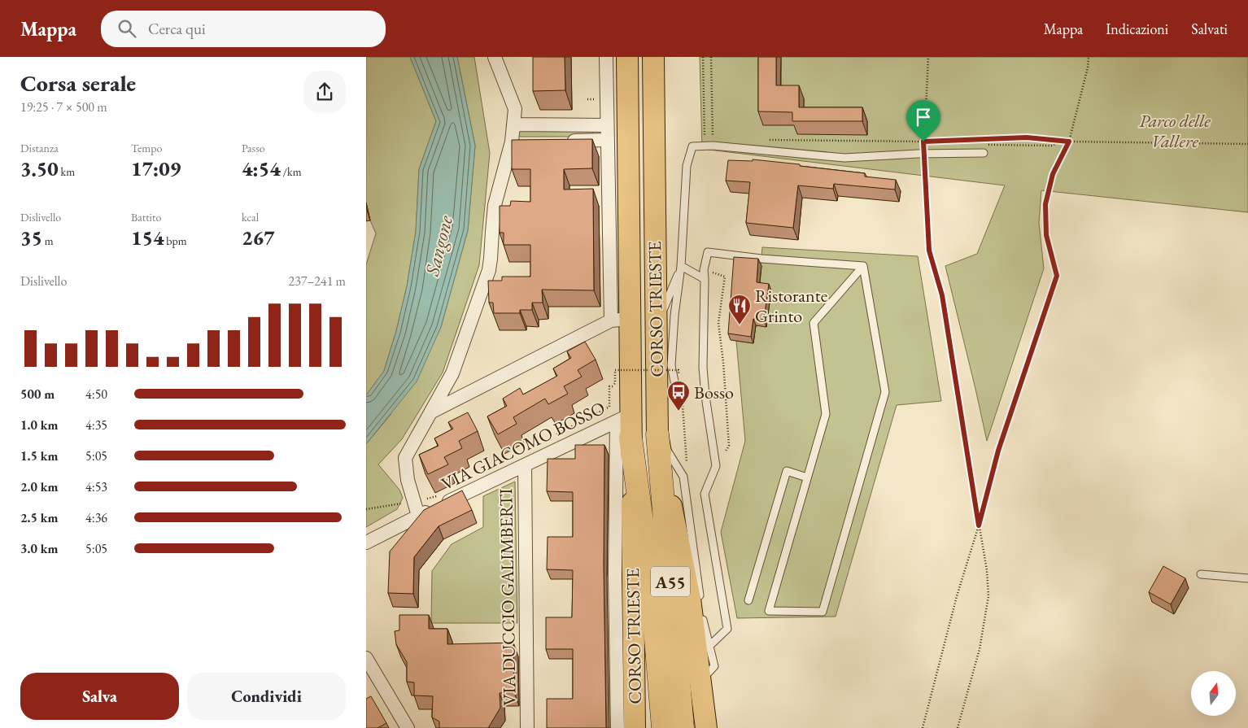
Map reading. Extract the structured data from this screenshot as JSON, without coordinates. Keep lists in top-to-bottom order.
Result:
{
  "streets": {
    "highway": ["A55"],
    "main road": ["CORSO TRIESTE"],
    "street": ["VIA GIACOMO BOSSO", "VIA DUCCIO GALIMBERTI"]
  },
  "crossings": [
    ["CORSO TRIESTE", "VIA GIACOMO BOSSO"],
    ["CORSO TRIESTE", "A55"],
    ["VIA GIACOMO BOSSO", "A55"],
    ["VIA GIACOMO BOSSO", "VIA DUCCIO GALIMBERTI"]
  ],
  "water": ["Sangone"],
  "parks": ["Parco delle Vallere"],
  "places": {
    "restaurant": ["Ristorante Grinto"],
    "bus stop": ["Bosso"]
  },
  "north": "top",
  "page": {
    "header": "Mappa",
    "search": "Cerca qui",
    "nav": ["Mappa", "Indicazioni", "Salvati"],
    "heading": ["Corsa serale", "19:25 · 7 × 500 m"],
    "stats": [
      ["Distanza", "3.50 km"],
      ["Tempo", "17:09"],
      ["Passo", "4:54 /km"],
      ["Dislivello", "35 m"],
      ["Battito", "154 bpm"],
      ["kcal", "267"]
    ],
    "chart": ["Dislivello", "237–241 m"],
    "list": [
      {
        "name": "500 m",
        "note": "4:50"
      },
      {
        "name": "1.0 km",
        "note": "4:35"
      },
      {
        "name": "1.5 km",
        "note": "5:05"
      },
      {
        "name": "2.0 km",
        "note": "4:53"
      },
      {
        "name": "2.5 km",
        "note": "4:36"
      },
      {
        "name": "3.0 km",
        "note": "5:05"
      }
    ],
    "buttons": ["Salva", "Condividi"]
  }
}
